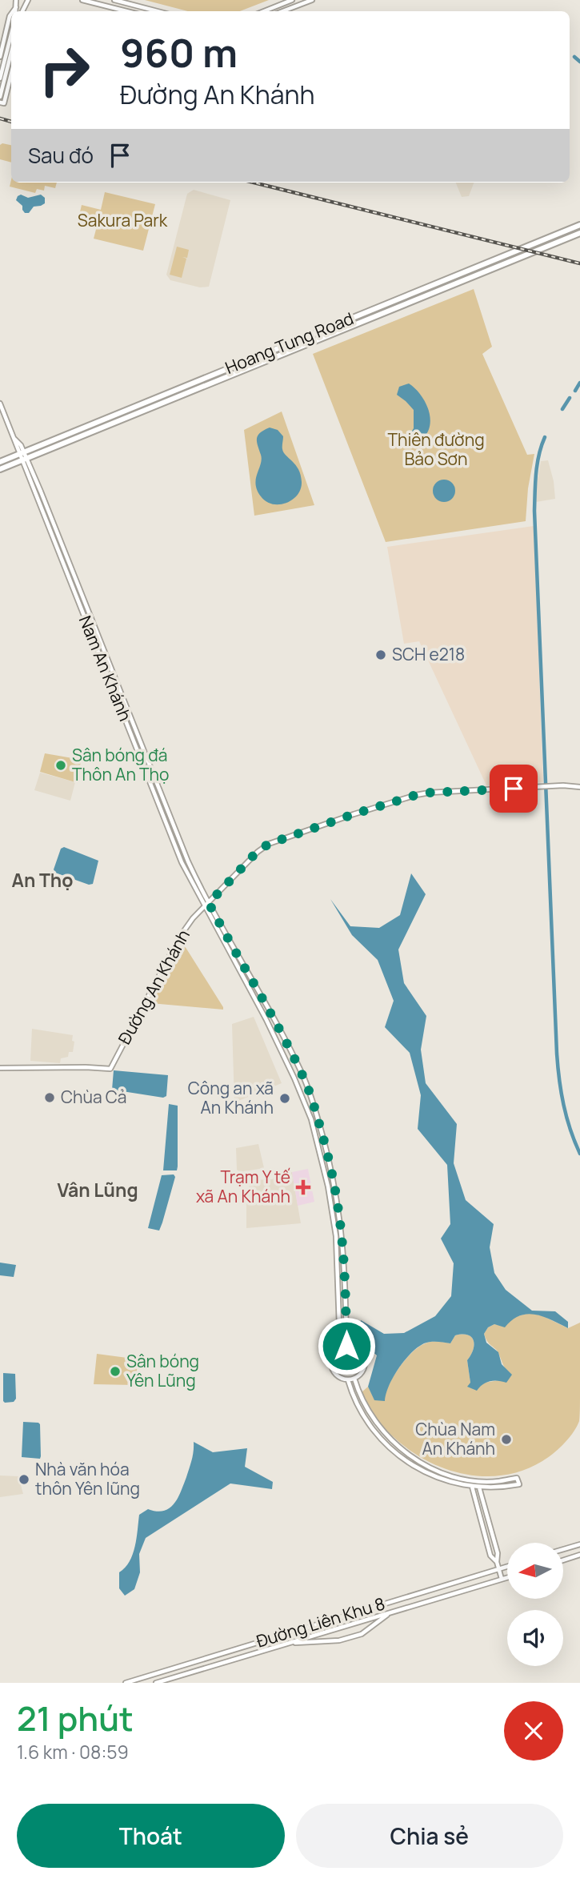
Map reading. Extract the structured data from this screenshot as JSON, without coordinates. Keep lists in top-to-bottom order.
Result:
{
  "streets": {
    "main road": ["Hoang Tung Road"],
    "street": ["Nam An Khánh", "Đường An Khánh", "Đường Liên Khu 8"]
  },
  "crossings": [
    ["Hoang Tung Road", "Nam An Khánh"],
    ["Nam An Khánh", "Đường An Khánh"]
  ],
  "districts": ["An Thọ", "Vân Lũng"],
  "parks": ["Sakura Park", "Thiên đường Bảo Sơn"],
  "places": {
    "other": [
      "SCH e218",
      "Sân bóng đá Thôn An Thọ",
      "Chùa Cả",
      "Công an xã An Khánh",
      "Sân bóng Yên Lũng",
      "Chùa Nam An Khánh",
      "Nhà văn hóa thôn Yên lũng"
    ],
    "health": ["Trạm Y tế xã An Khánh"]
  },
  "north": "left",
  "page": {
    "turn": ["960 m", "Đường An Khánh"],
    "then": "Sau đó",
    "heading": ["21 phút", "1.6 km · 08:59"],
    "buttons": ["Thoát", "Chia sẻ"]
  }
}
